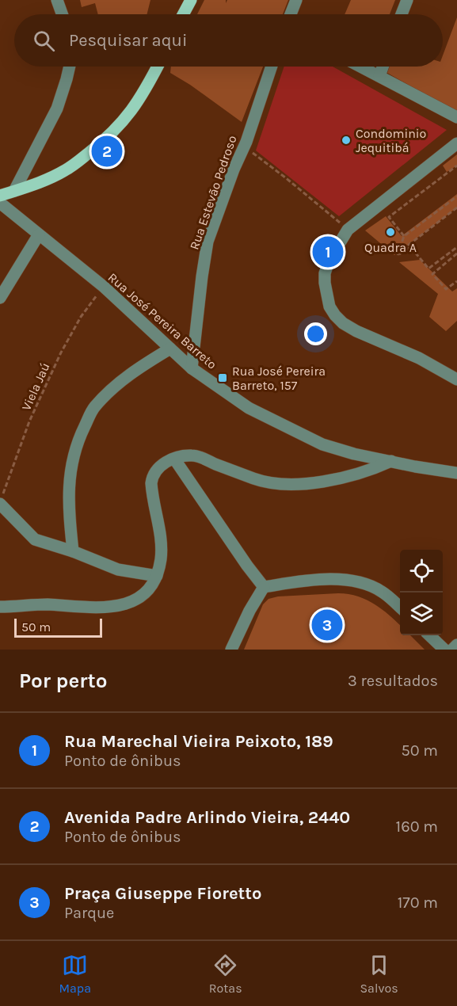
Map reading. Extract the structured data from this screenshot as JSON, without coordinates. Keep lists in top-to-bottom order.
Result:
{
  "streets": {
    "street": ["Rua Estevão Pedroso", "Rua José Pereira Barreto"],
    "path": ["Viela Jaú"]
  },
  "crossings": [
    ["Rua Estevão Pedroso", "Rua José Pereira Barreto"],
    ["Rua José Pereira Barreto", "Viela Jaú"]
  ],
  "places": {
    "other": ["Condominio Jequitibá", "Quadra A"],
    "transit": ["Rua José Pereira Barreto, 157"]
  },
  "scale_bar": "50 m",
  "page": {
    "search": "Pesquisar aqui",
    "pins": ["2", "1", "3"],
    "scale": "50 m",
    "heading": ["Por perto", "3 resultados"],
    "list": [
      {
        "mark": "1",
        "name": "Rua Marechal Vieira Peixoto, 189",
        "note": "Ponto de ônibus",
        "value": "50 m"
      },
      {
        "mark": "2",
        "name": "Avenida Padre Arlindo Vieira, 2440",
        "note": "Ponto de ônibus",
        "value": "160 m"
      },
      {
        "mark": "3",
        "name": "Praça Giuseppe Fioretto",
        "note": "Parque",
        "value": "170 m"
      }
    ],
    "nav": ["Mapa", "Rotas", "Salvos"]
  }
}
